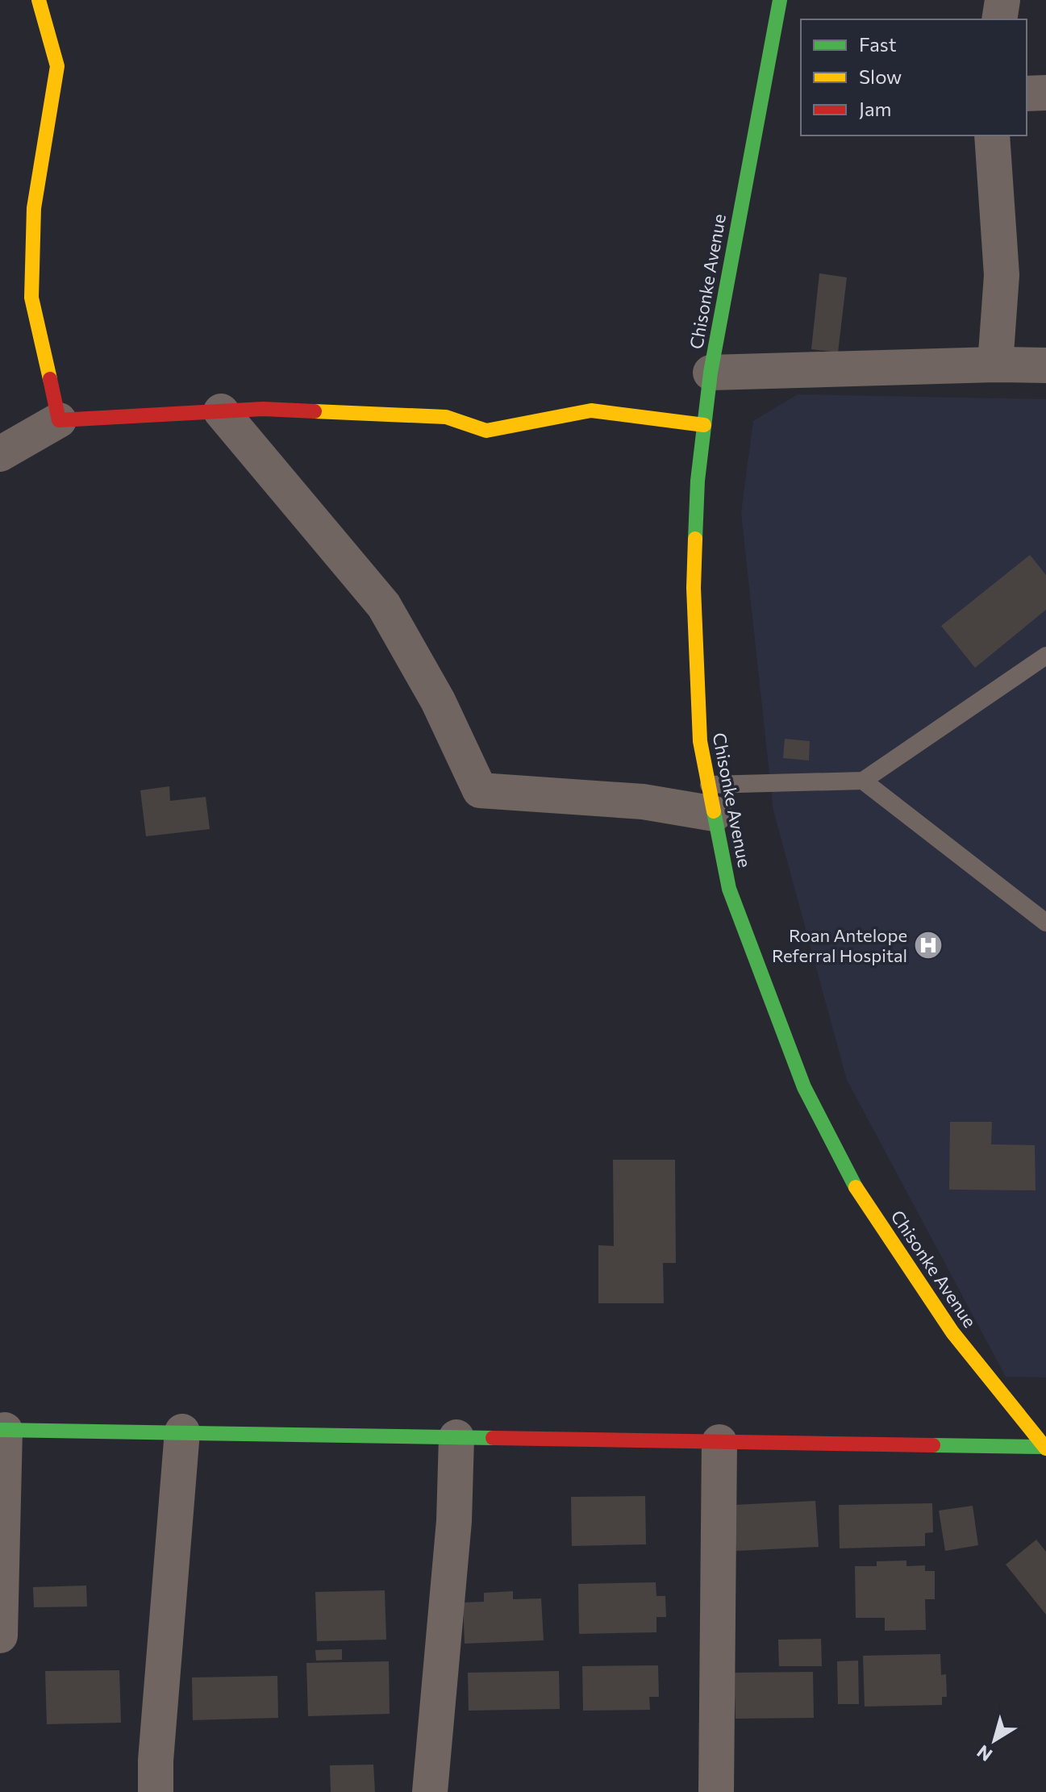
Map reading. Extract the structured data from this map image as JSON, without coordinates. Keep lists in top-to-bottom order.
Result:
{
  "streets": {
    "street": ["Chisonke Avenue"]
  },
  "places": {
    "hospital": ["Roan Antelope Referral Hospital"]
  },
  "legend": ["Fast", "Slow", "Jam"],
  "north": "bottom left"
}
